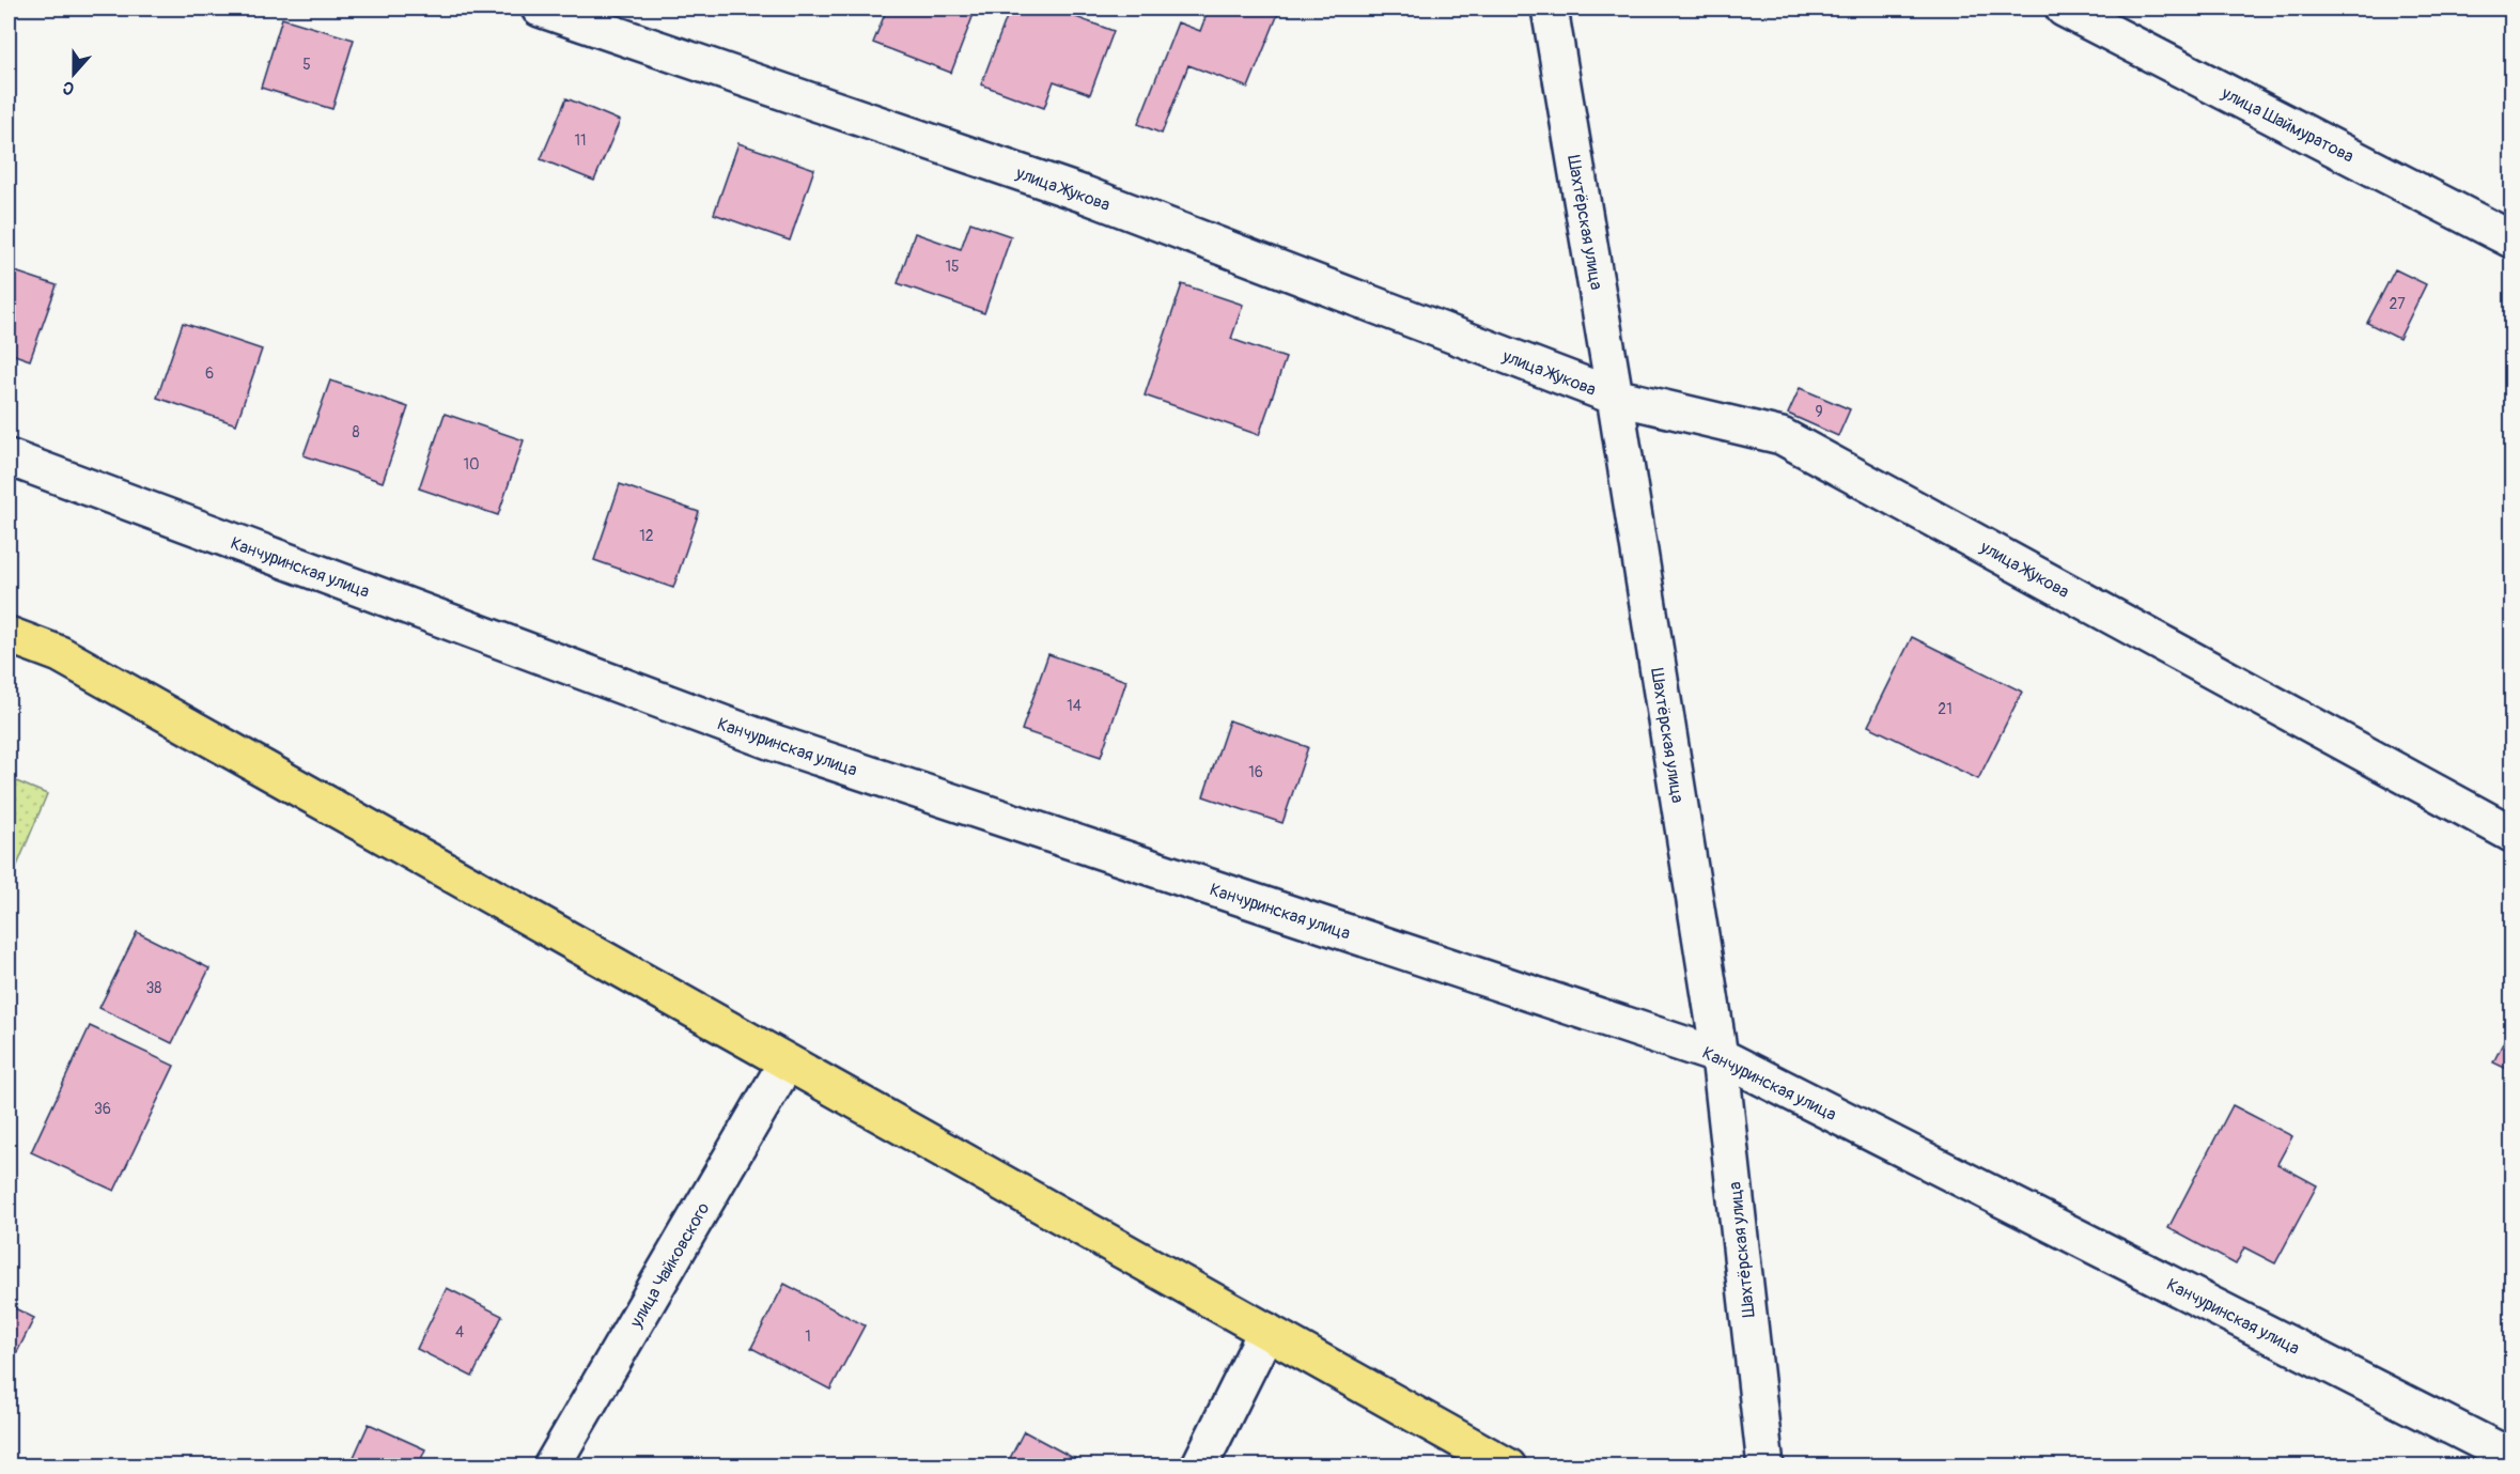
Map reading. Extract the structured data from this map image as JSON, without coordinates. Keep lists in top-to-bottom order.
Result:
{
  "streets": {
    "street": [
      "улица Шаймуратова",
      "улица Жукова",
      "Шахтёрская улица",
      "Канчуринская улица",
      "улица Чайковского"
    ]
  },
  "crossings": [
    ["улица Жукова", "Шахтёрская улица"],
    ["Шахтёрская улица", "Канчуринская улица"]
  ],
  "house_numbers": [
    "5",
    "11",
    "15",
    "27",
    "6",
    "9",
    "8",
    "10",
    "12",
    "14",
    "21",
    "16",
    "38",
    "36",
    "4",
    "1"
  ],
  "north": "bottom"
}
